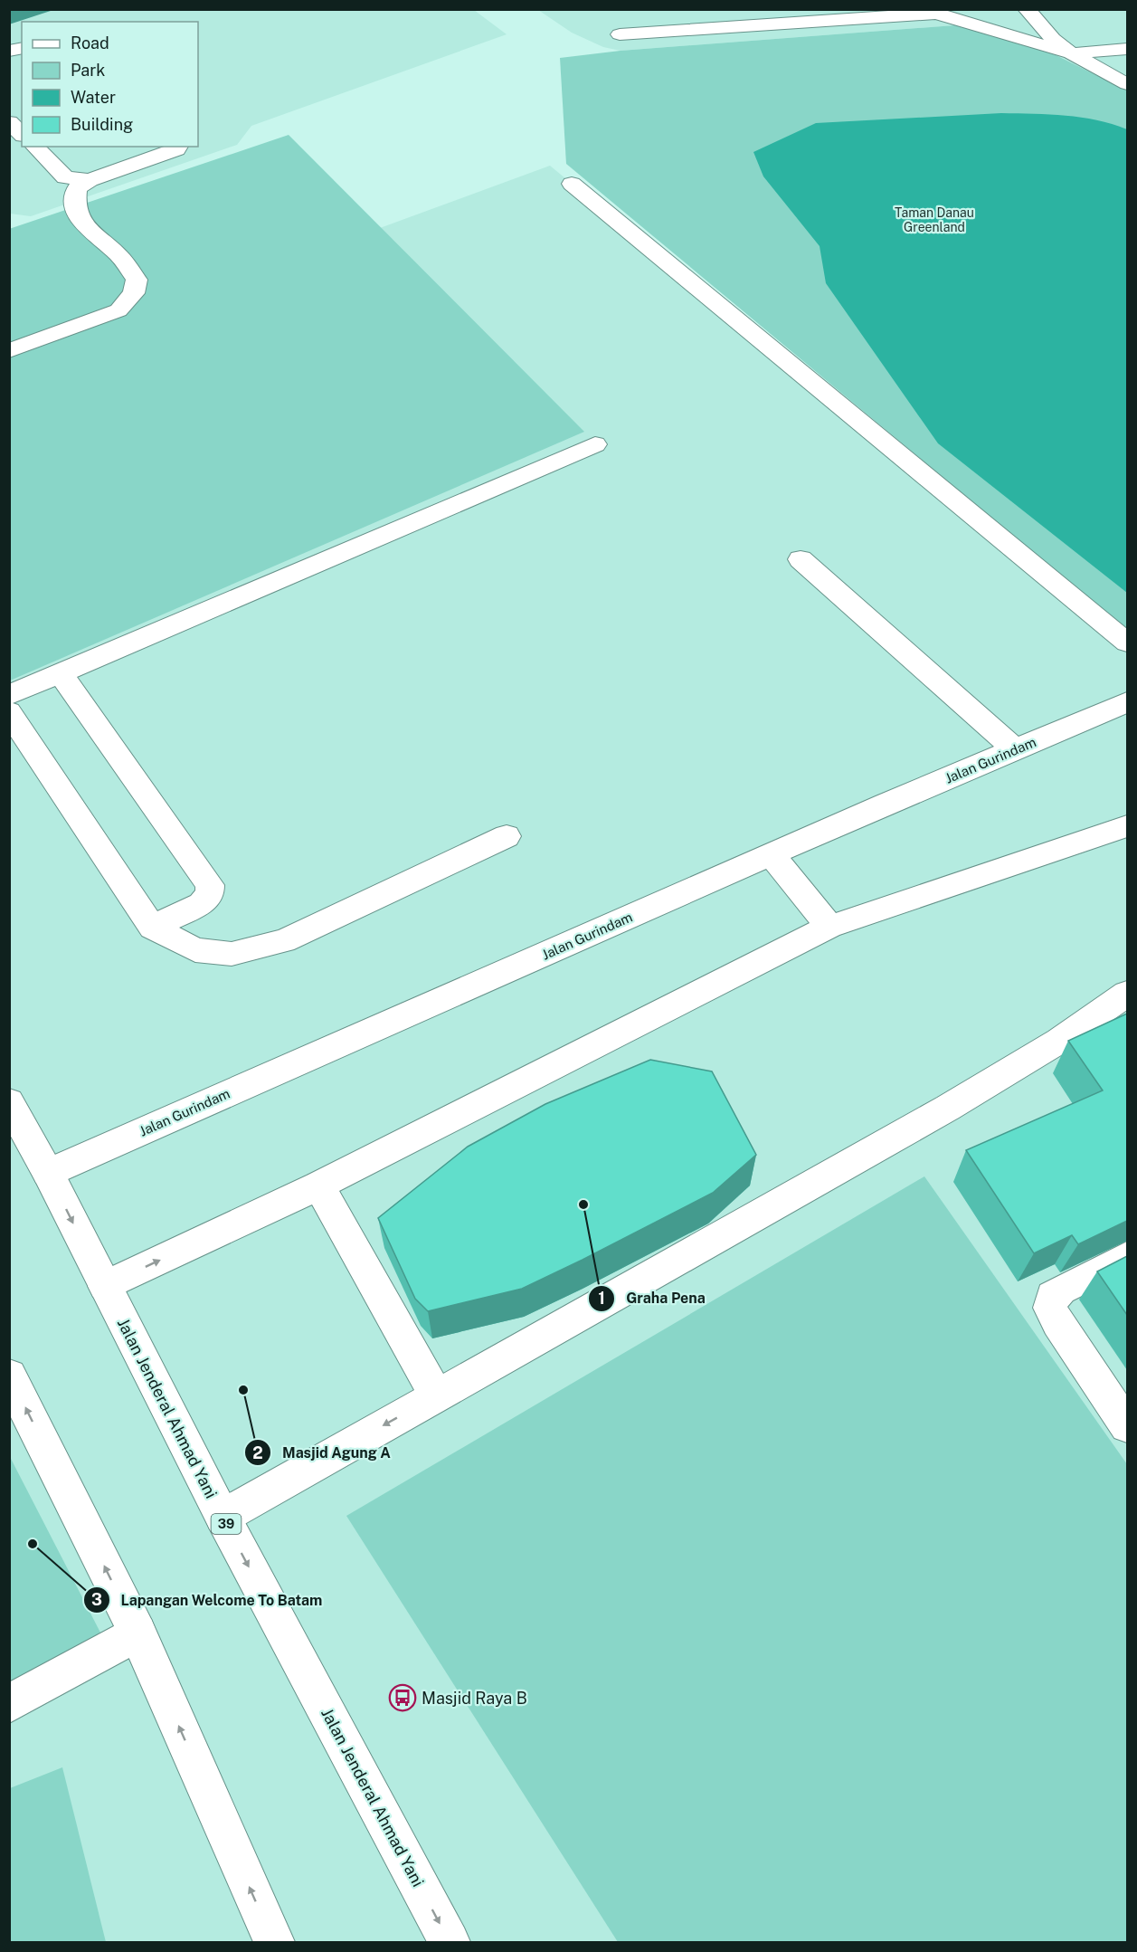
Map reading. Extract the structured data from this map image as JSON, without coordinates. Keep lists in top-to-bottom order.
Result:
{
  "streets": {
    "main road": ["Jalan Gurindam", "Jalan Jenderal Ahmad Yani", "39"]
  },
  "crossings": [
    ["Jalan Gurindam", "Jalan Jenderal Ahmad Yani"]
  ],
  "parks": ["Taman Danau Greenland"],
  "places": {
    "other": ["Graha Pena", "Masjid Agung A", "Lapangan Welcome To Batam"],
    "bus stop": ["Masjid Raya B"]
  },
  "legend": [
    "Road",
    "Park",
    "Water",
    "Building"
  ]
}
